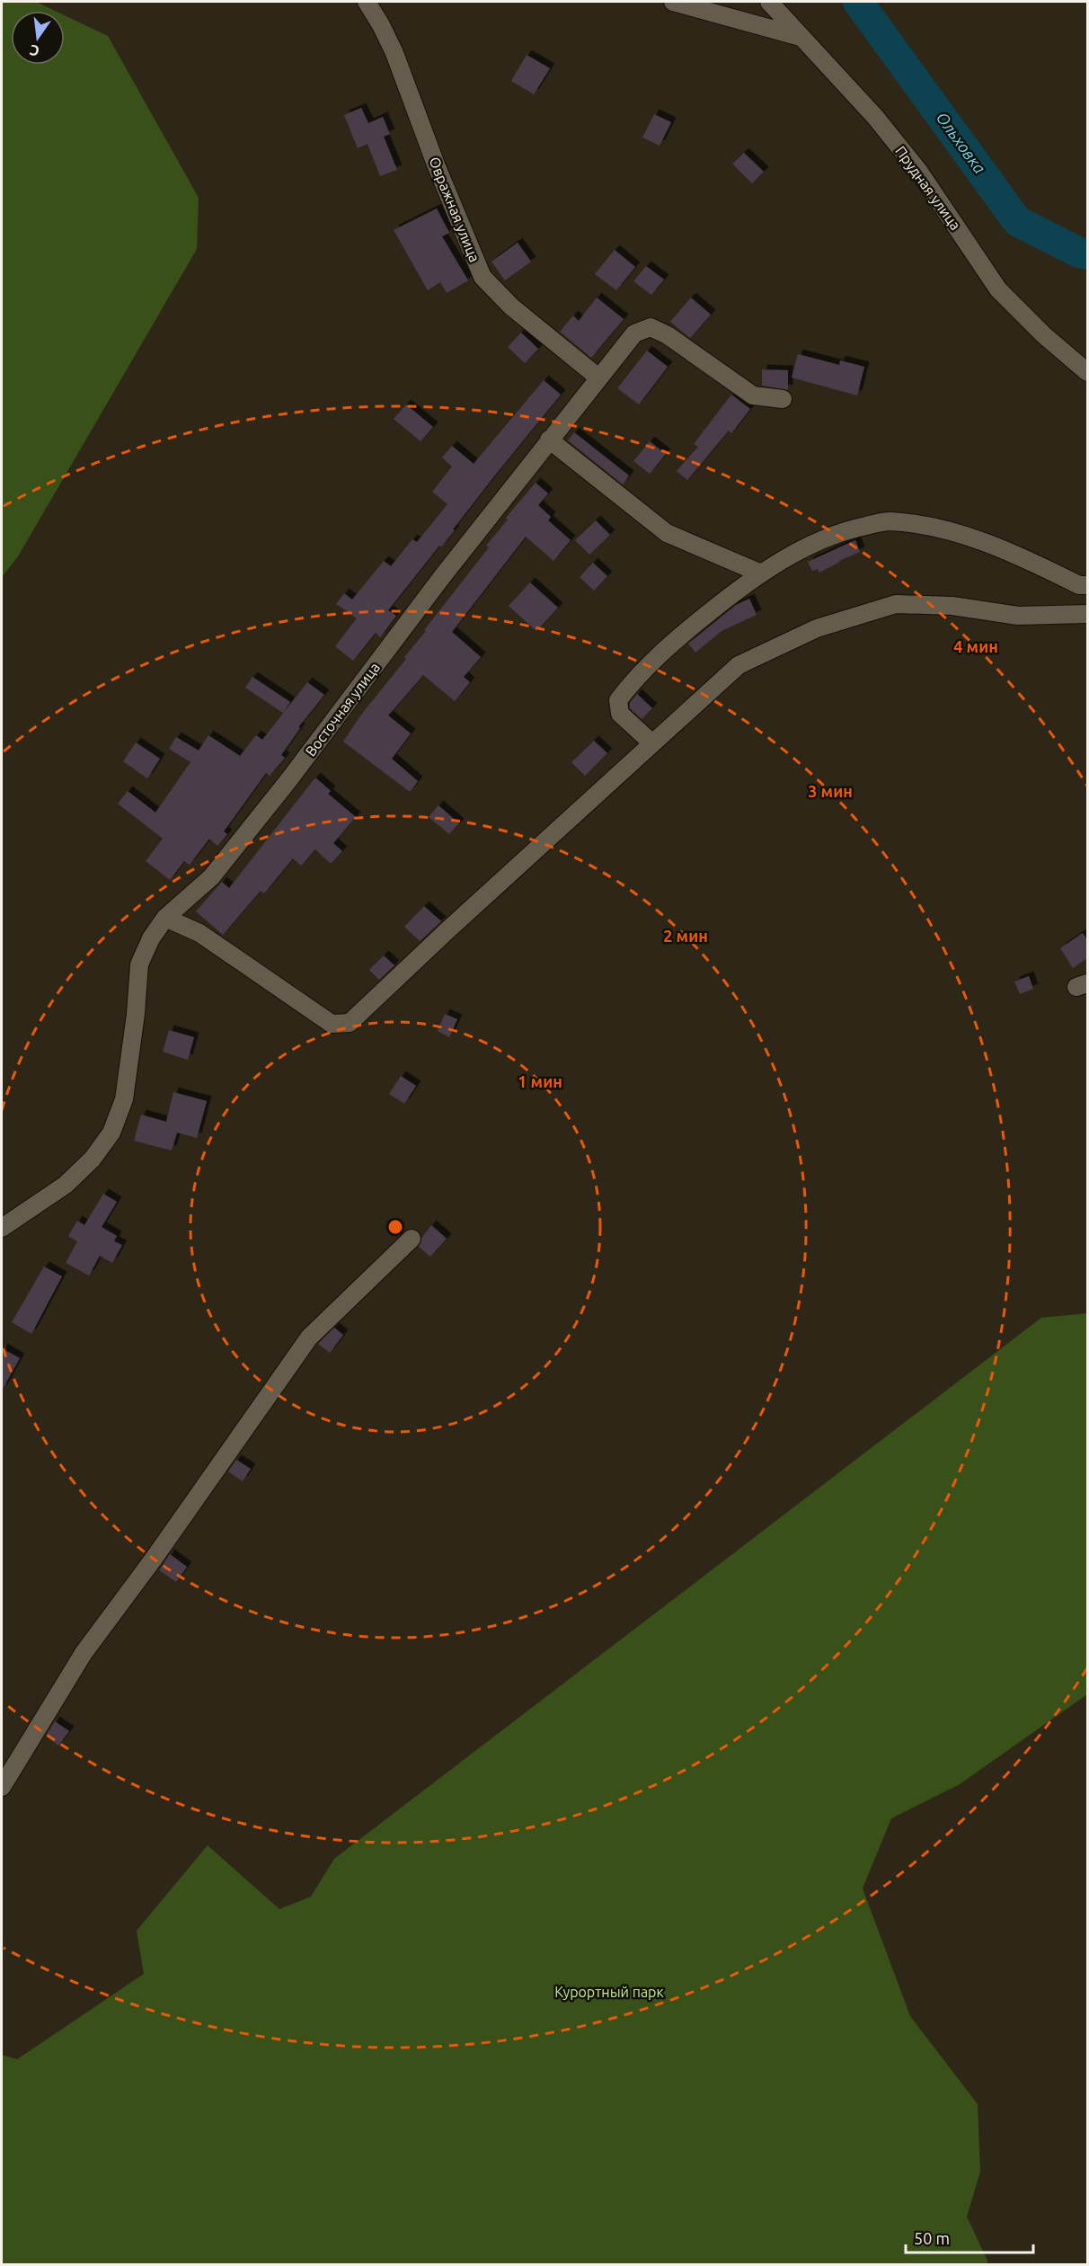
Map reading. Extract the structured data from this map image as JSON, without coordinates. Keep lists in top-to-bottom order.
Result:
{
  "streets": {
    "street": ["Прудная улица", "Овражная улица", "Восточная улица"]
  },
  "crossings": [
    ["Овражная улица", "Восточная улица"]
  ],
  "water": ["Ольховка"],
  "parks": ["Курортный парк"],
  "scale_bar": "50 m",
  "north": "bottom",
  "rings": [
    "4 мин",
    "3 мин",
    "2 мин",
    "1 мин"
  ]
}
